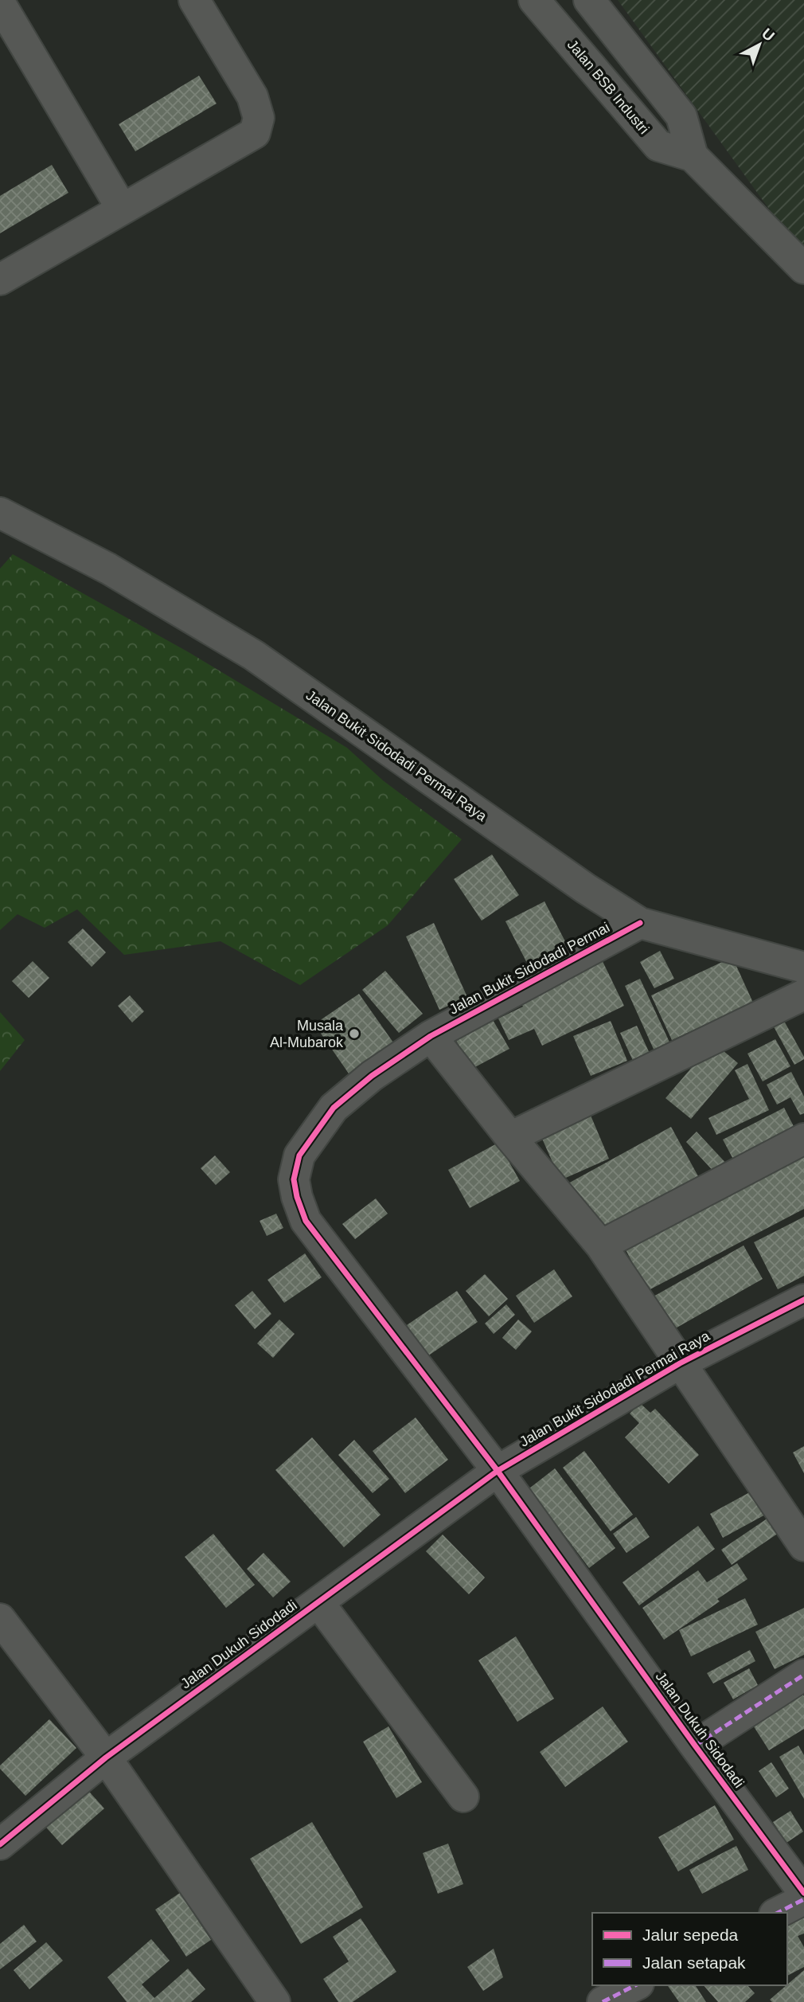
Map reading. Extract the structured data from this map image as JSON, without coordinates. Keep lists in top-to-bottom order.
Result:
{
  "streets": {
    "street": [
      "Jalan BSB Industri",
      "Jalan Bukit Sidodadi Permai Raya",
      "Jalan Bukit Sidodadi Permai",
      "Jalan Dukuh Sidodadi"
    ]
  },
  "crossings": [
    ["Jalan Bukit Sidodadi Permai Raya", "Jalan Bukit Sidodadi Permai"],
    ["Jalan Bukit Sidodadi Permai Raya", "Jalan Dukuh Sidodadi"],
    ["Jalan Bukit Sidodadi Permai", "Jalan Dukuh Sidodadi"]
  ],
  "places": ["Musala Al-Mubarok"],
  "legend": ["Jalur sepeda", "Jalan setapak"],
  "north": "top right"
}
